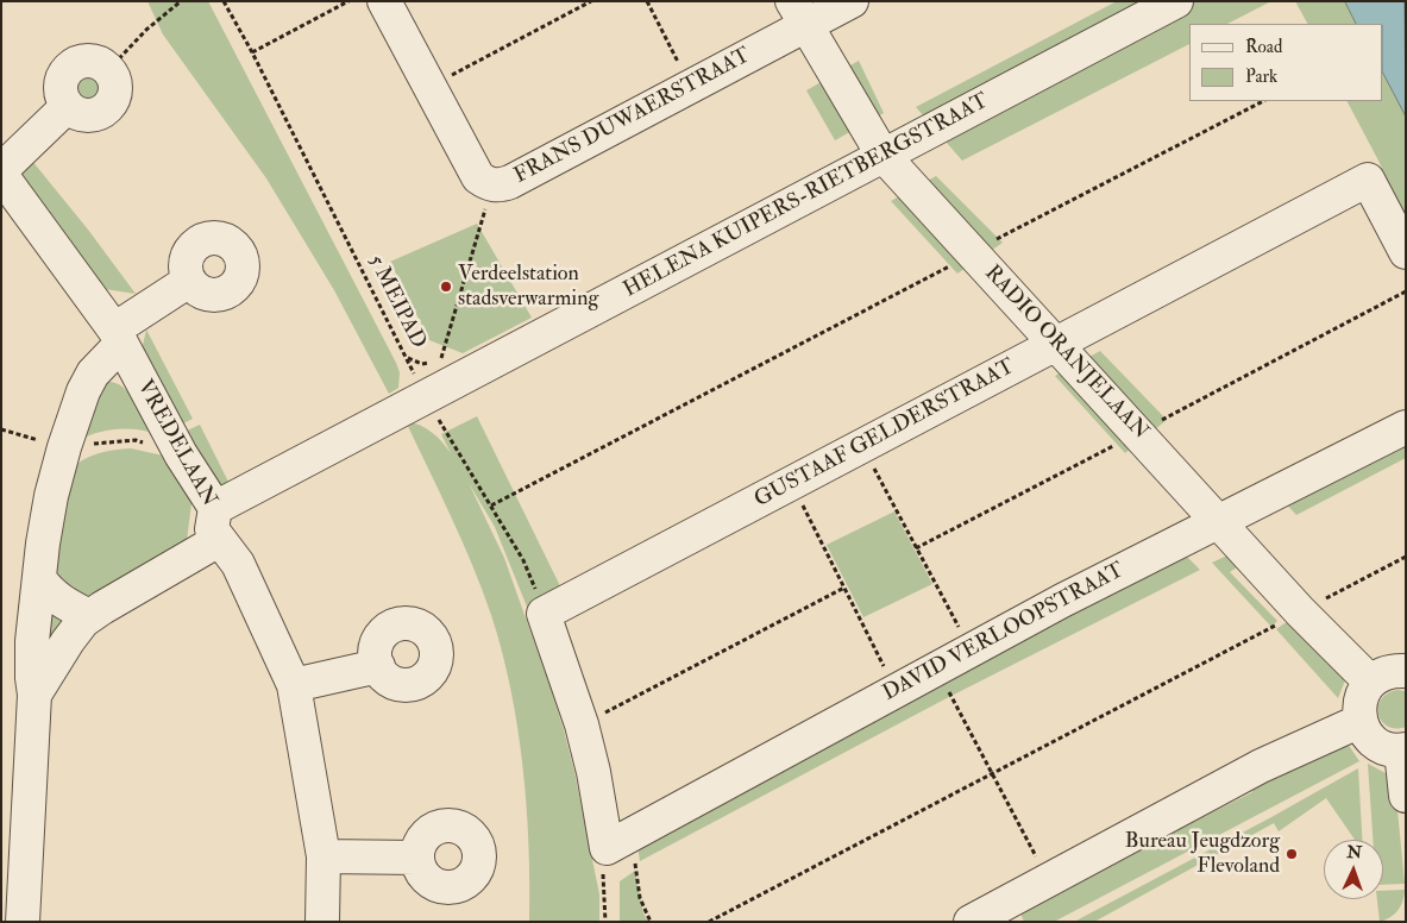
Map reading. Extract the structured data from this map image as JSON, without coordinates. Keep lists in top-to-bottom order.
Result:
{
  "streets": {
    "street": [
      "FRANS DUWAERSTRAAT",
      "HELENA KUIPERS-RIETBERGSTRAAT",
      "RADIO ORANJELAAN",
      "GUSTAAF GELDERSTRAAT",
      "VREDELAAN",
      "DAVID VERLOOPSTRAAT"
    ],
    "path": ["5 MEIPAD"]
  },
  "crossings": [
    ["FRANS DUWAERSTRAAT", "RADIO ORANJELAAN"],
    ["HELENA KUIPERS-RIETBERGSTRAAT", "5 MEIPAD"],
    ["HELENA KUIPERS-RIETBERGSTRAAT", "RADIO ORANJELAAN"],
    ["HELENA KUIPERS-RIETBERGSTRAAT", "VREDELAAN"],
    ["5 MEIPAD", "GUSTAAF GELDERSTRAAT"],
    ["RADIO ORANJELAAN", "GUSTAAF GELDERSTRAAT"],
    ["RADIO ORANJELAAN", "DAVID VERLOOPSTRAAT"]
  ],
  "places": ["Verdeelstation stadsverwarming", "Bureau Jeugdzorg Flevoland"],
  "legend": ["Road", "Park"],
  "north": "top"
}
